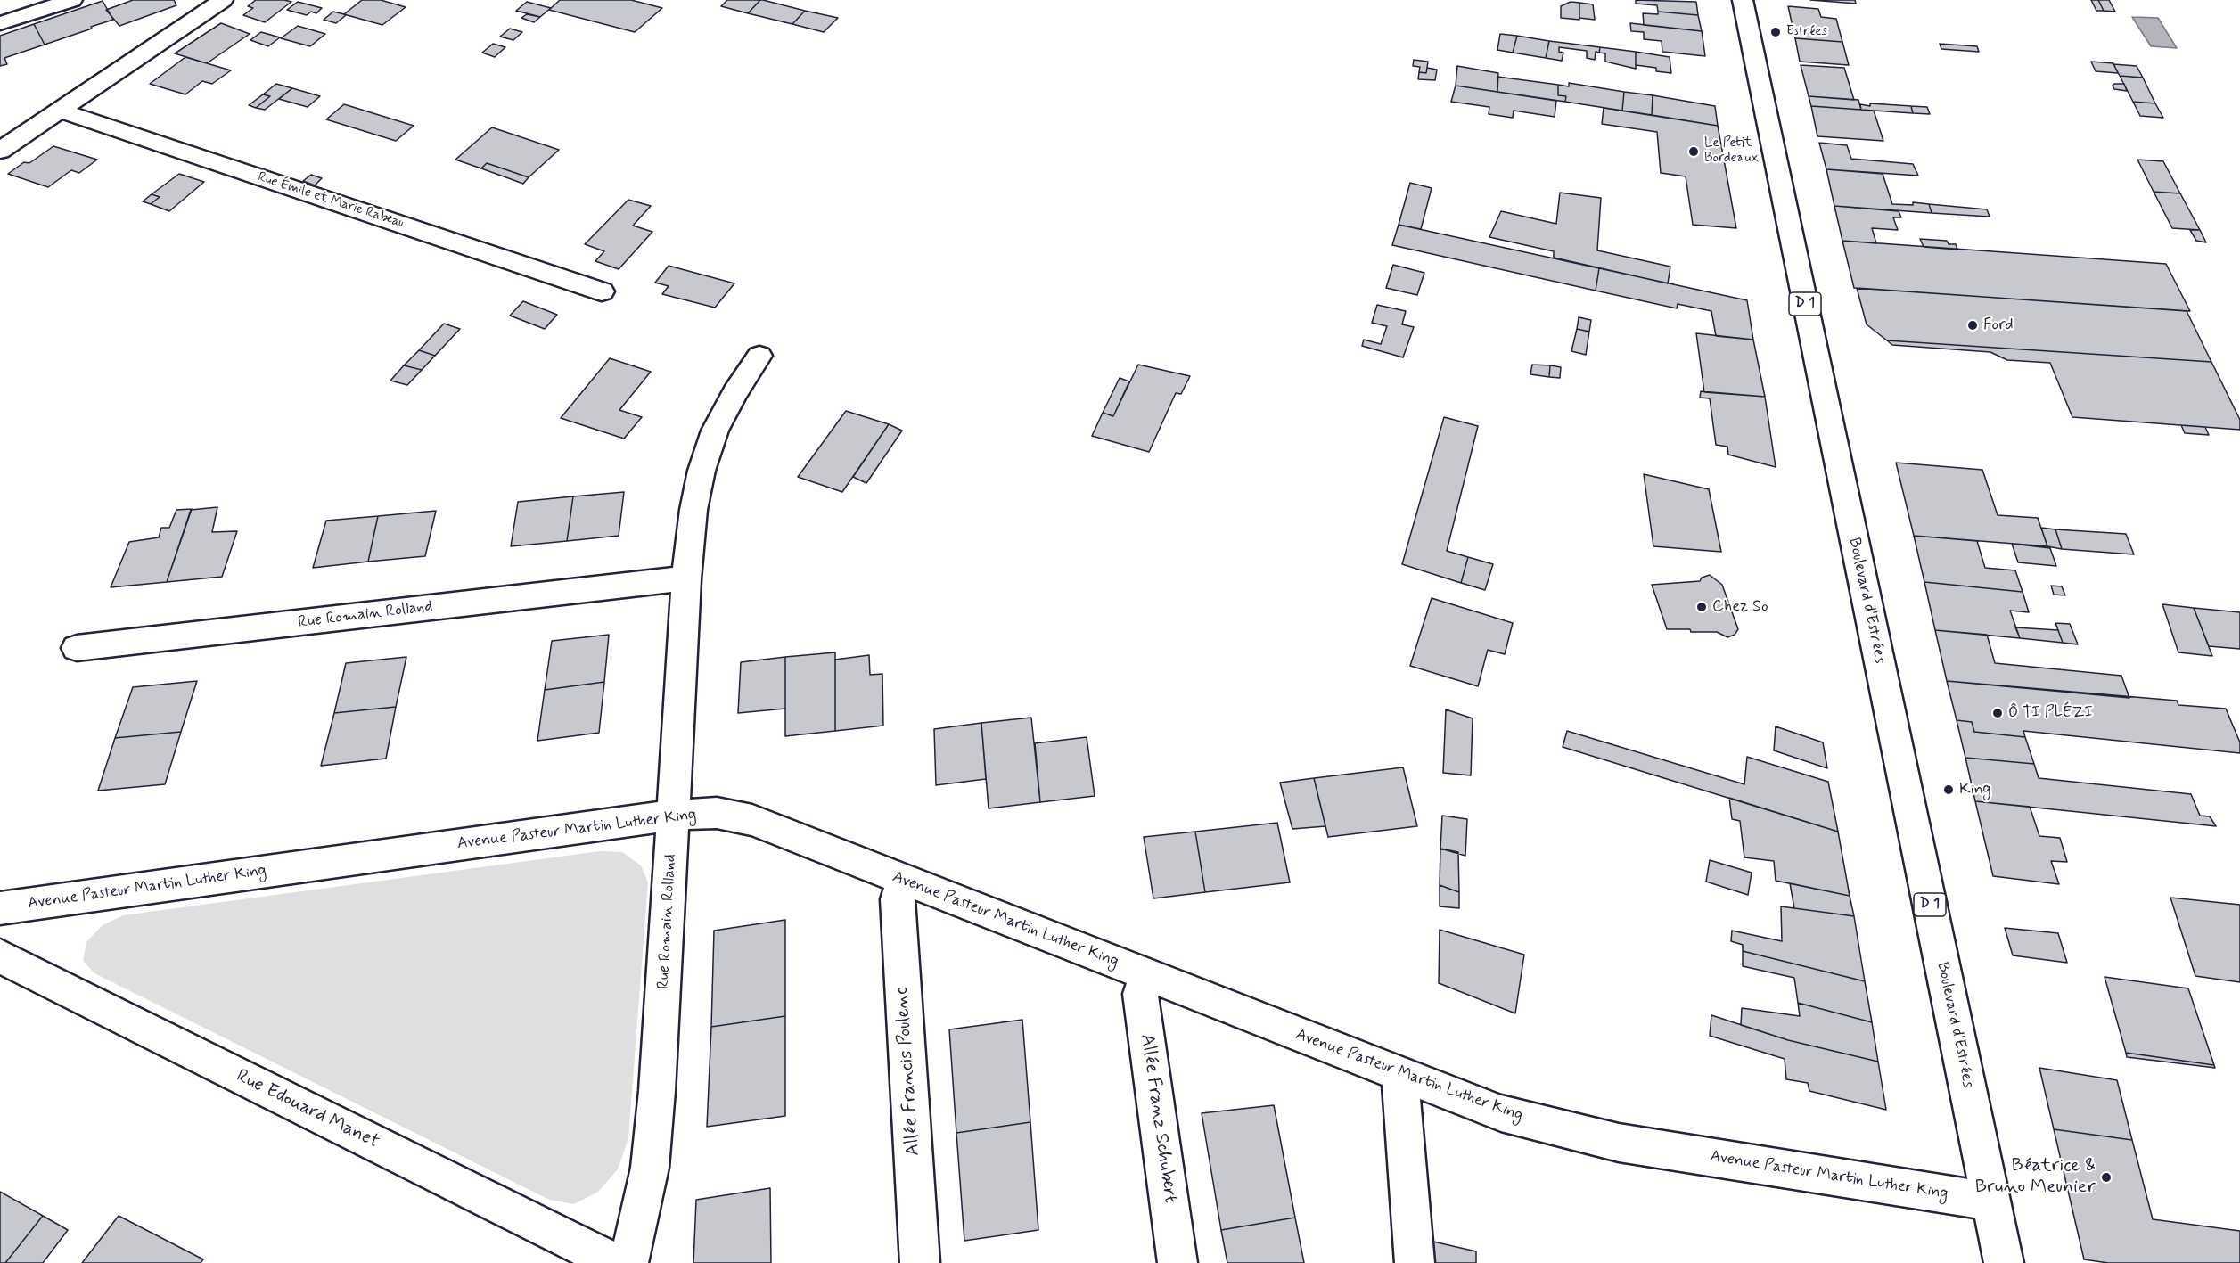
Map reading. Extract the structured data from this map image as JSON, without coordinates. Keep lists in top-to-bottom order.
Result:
{
  "streets": {
    "street": [
      "Rue Émile et Marie Rabeau",
      "D 1",
      "Boulevard d'Estrées",
      "Rue Romain Rolland",
      "Avenue Pasteur Martin Luther King",
      "Allée Francis Poulenc",
      "Rue Edouard Manet",
      "Allée Franz Schubert"
    ]
  },
  "crossings": [
    ["D 1", "Boulevard d'Estrées"],
    ["D 1", "Avenue Pasteur Martin Luther King"],
    ["Boulevard d'Estrées", "Avenue Pasteur Martin Luther King"],
    ["Rue Romain Rolland", "Avenue Pasteur Martin Luther King"],
    ["Avenue Pasteur Martin Luther King", "Allée Francis Poulenc"],
    ["Avenue Pasteur Martin Luther King", "Allée Franz Schubert"]
  ],
  "places": [
    "Estrées",
    "Le Petit Bordeaux",
    "Ford",
    "Chez So",
    "Ô TI PLÉZI",
    "King",
    "Béatrice & Bruno Meunier"
  ]
}
